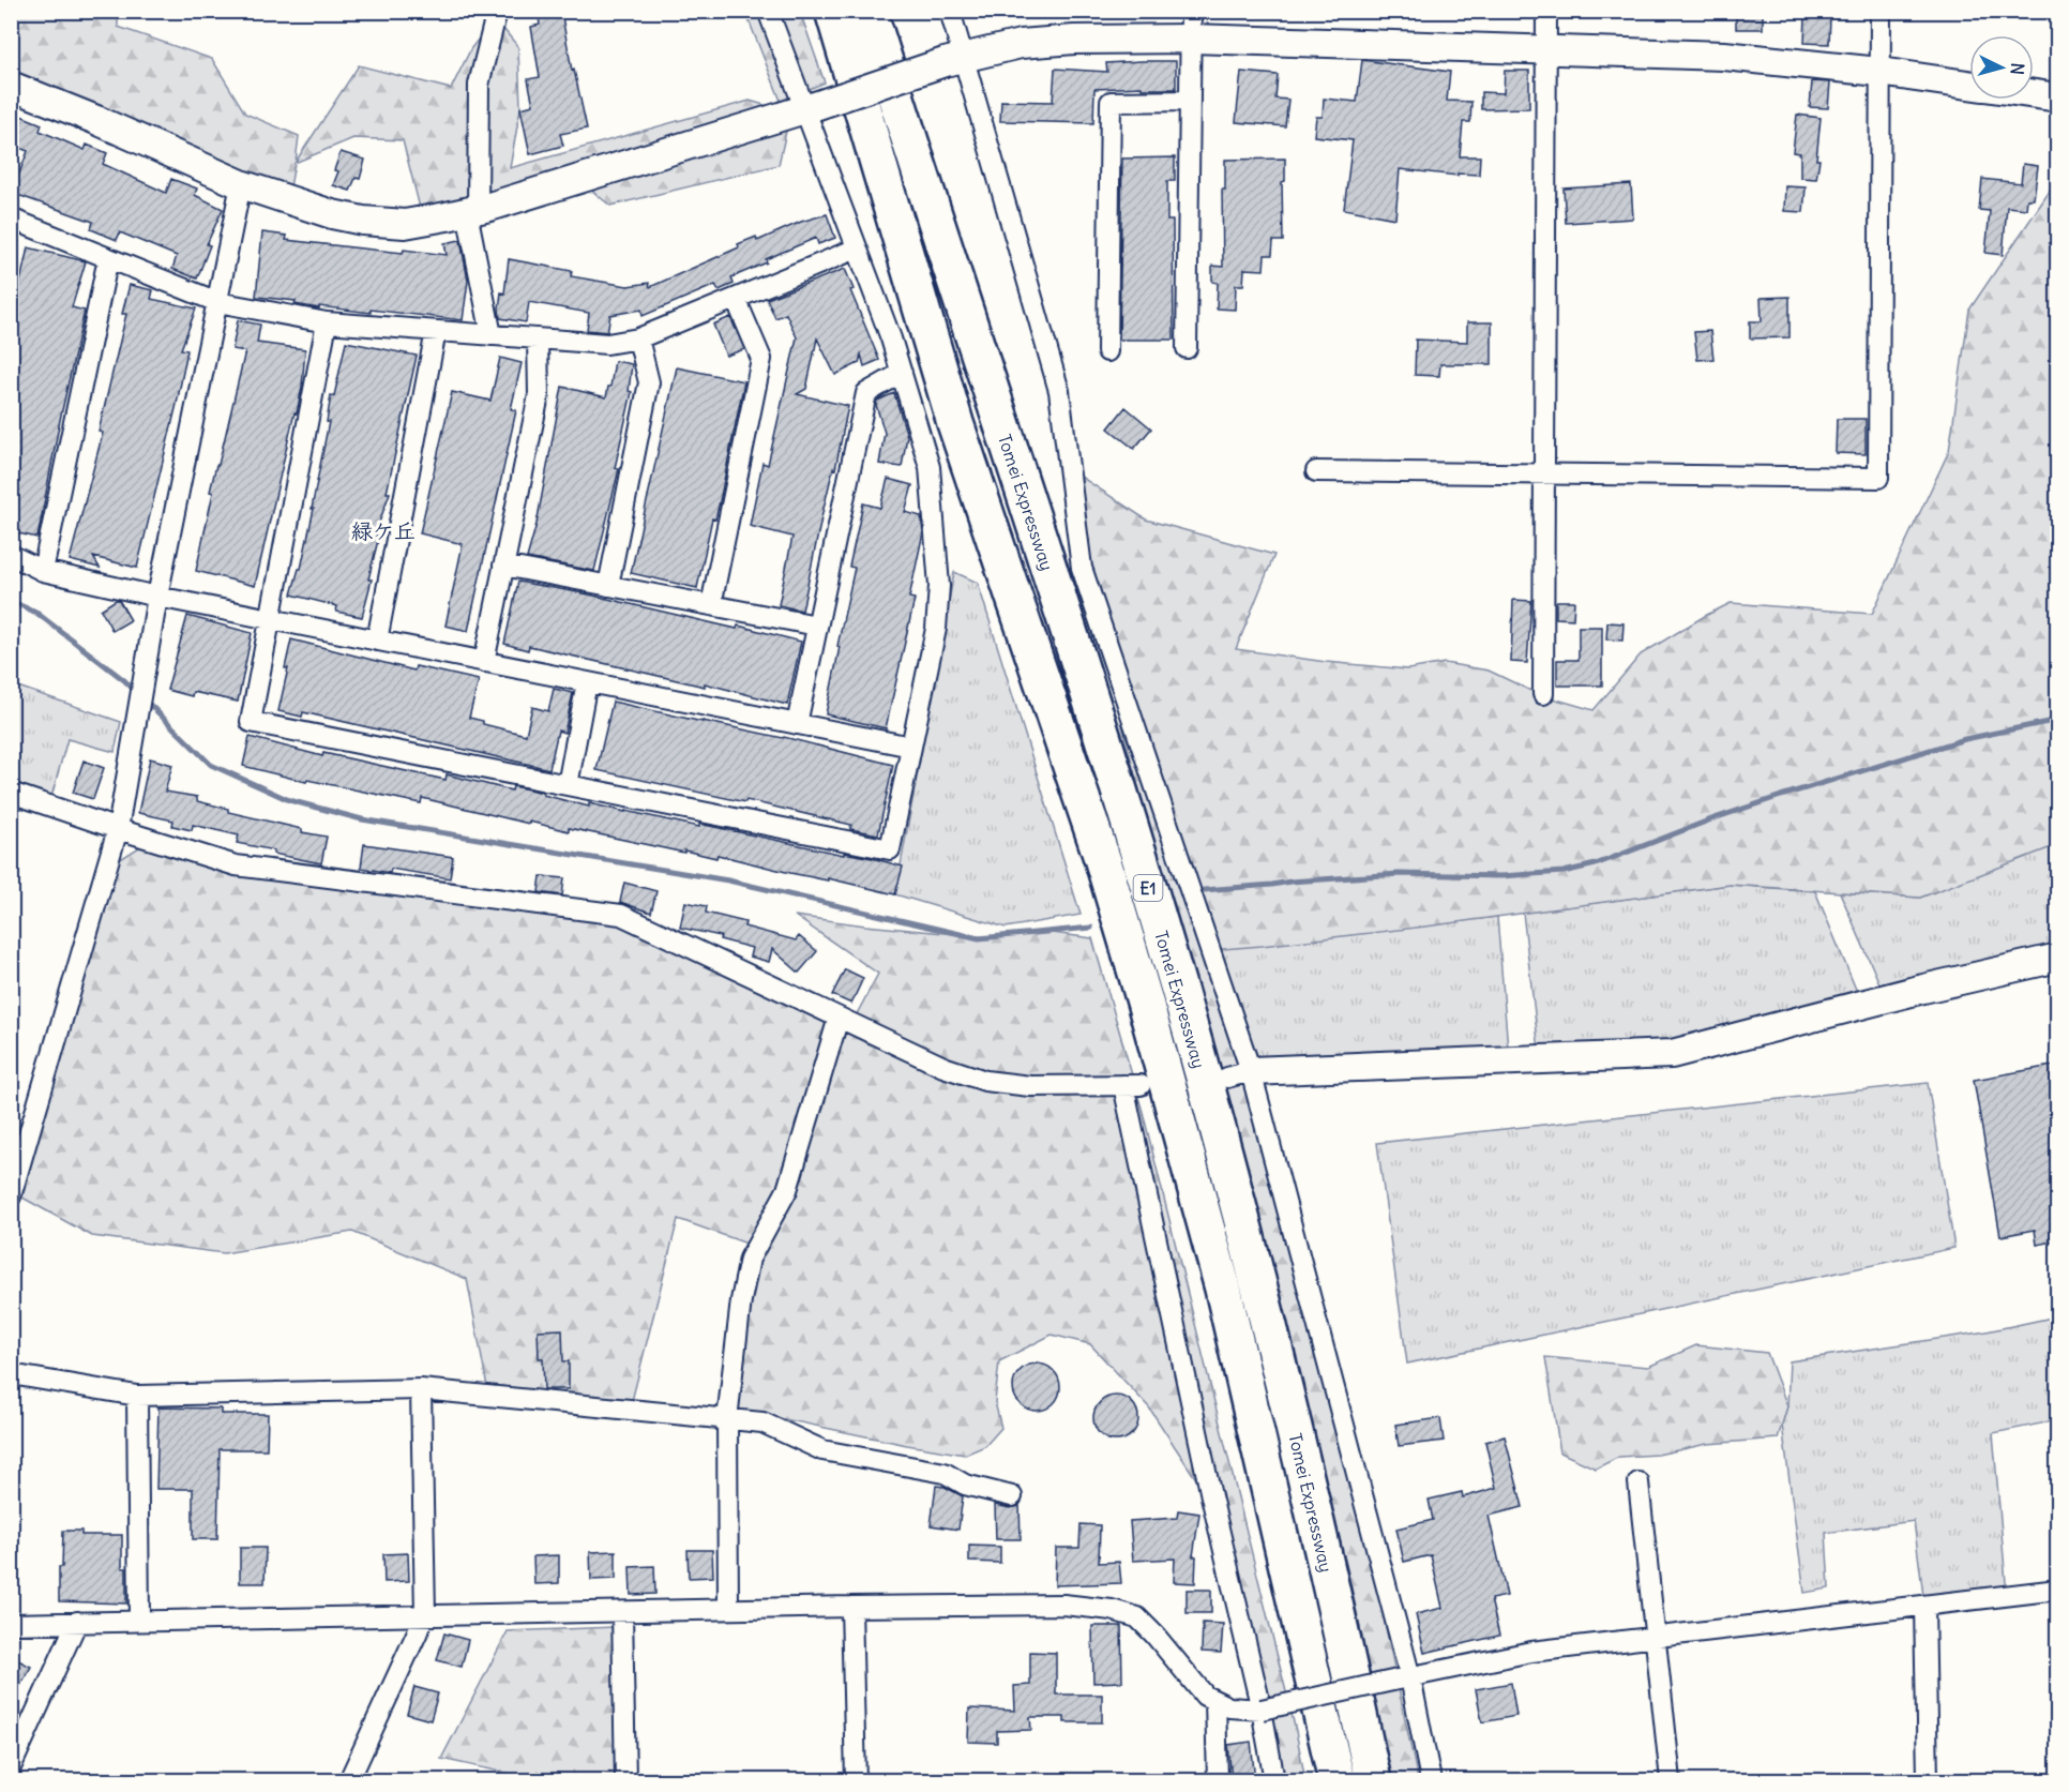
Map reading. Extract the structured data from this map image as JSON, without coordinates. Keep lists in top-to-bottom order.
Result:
{
  "streets": {
    "highway": ["Tomei Expressway", "E1"]
  },
  "districts": ["緑ケ丘"],
  "north": "right"
}
